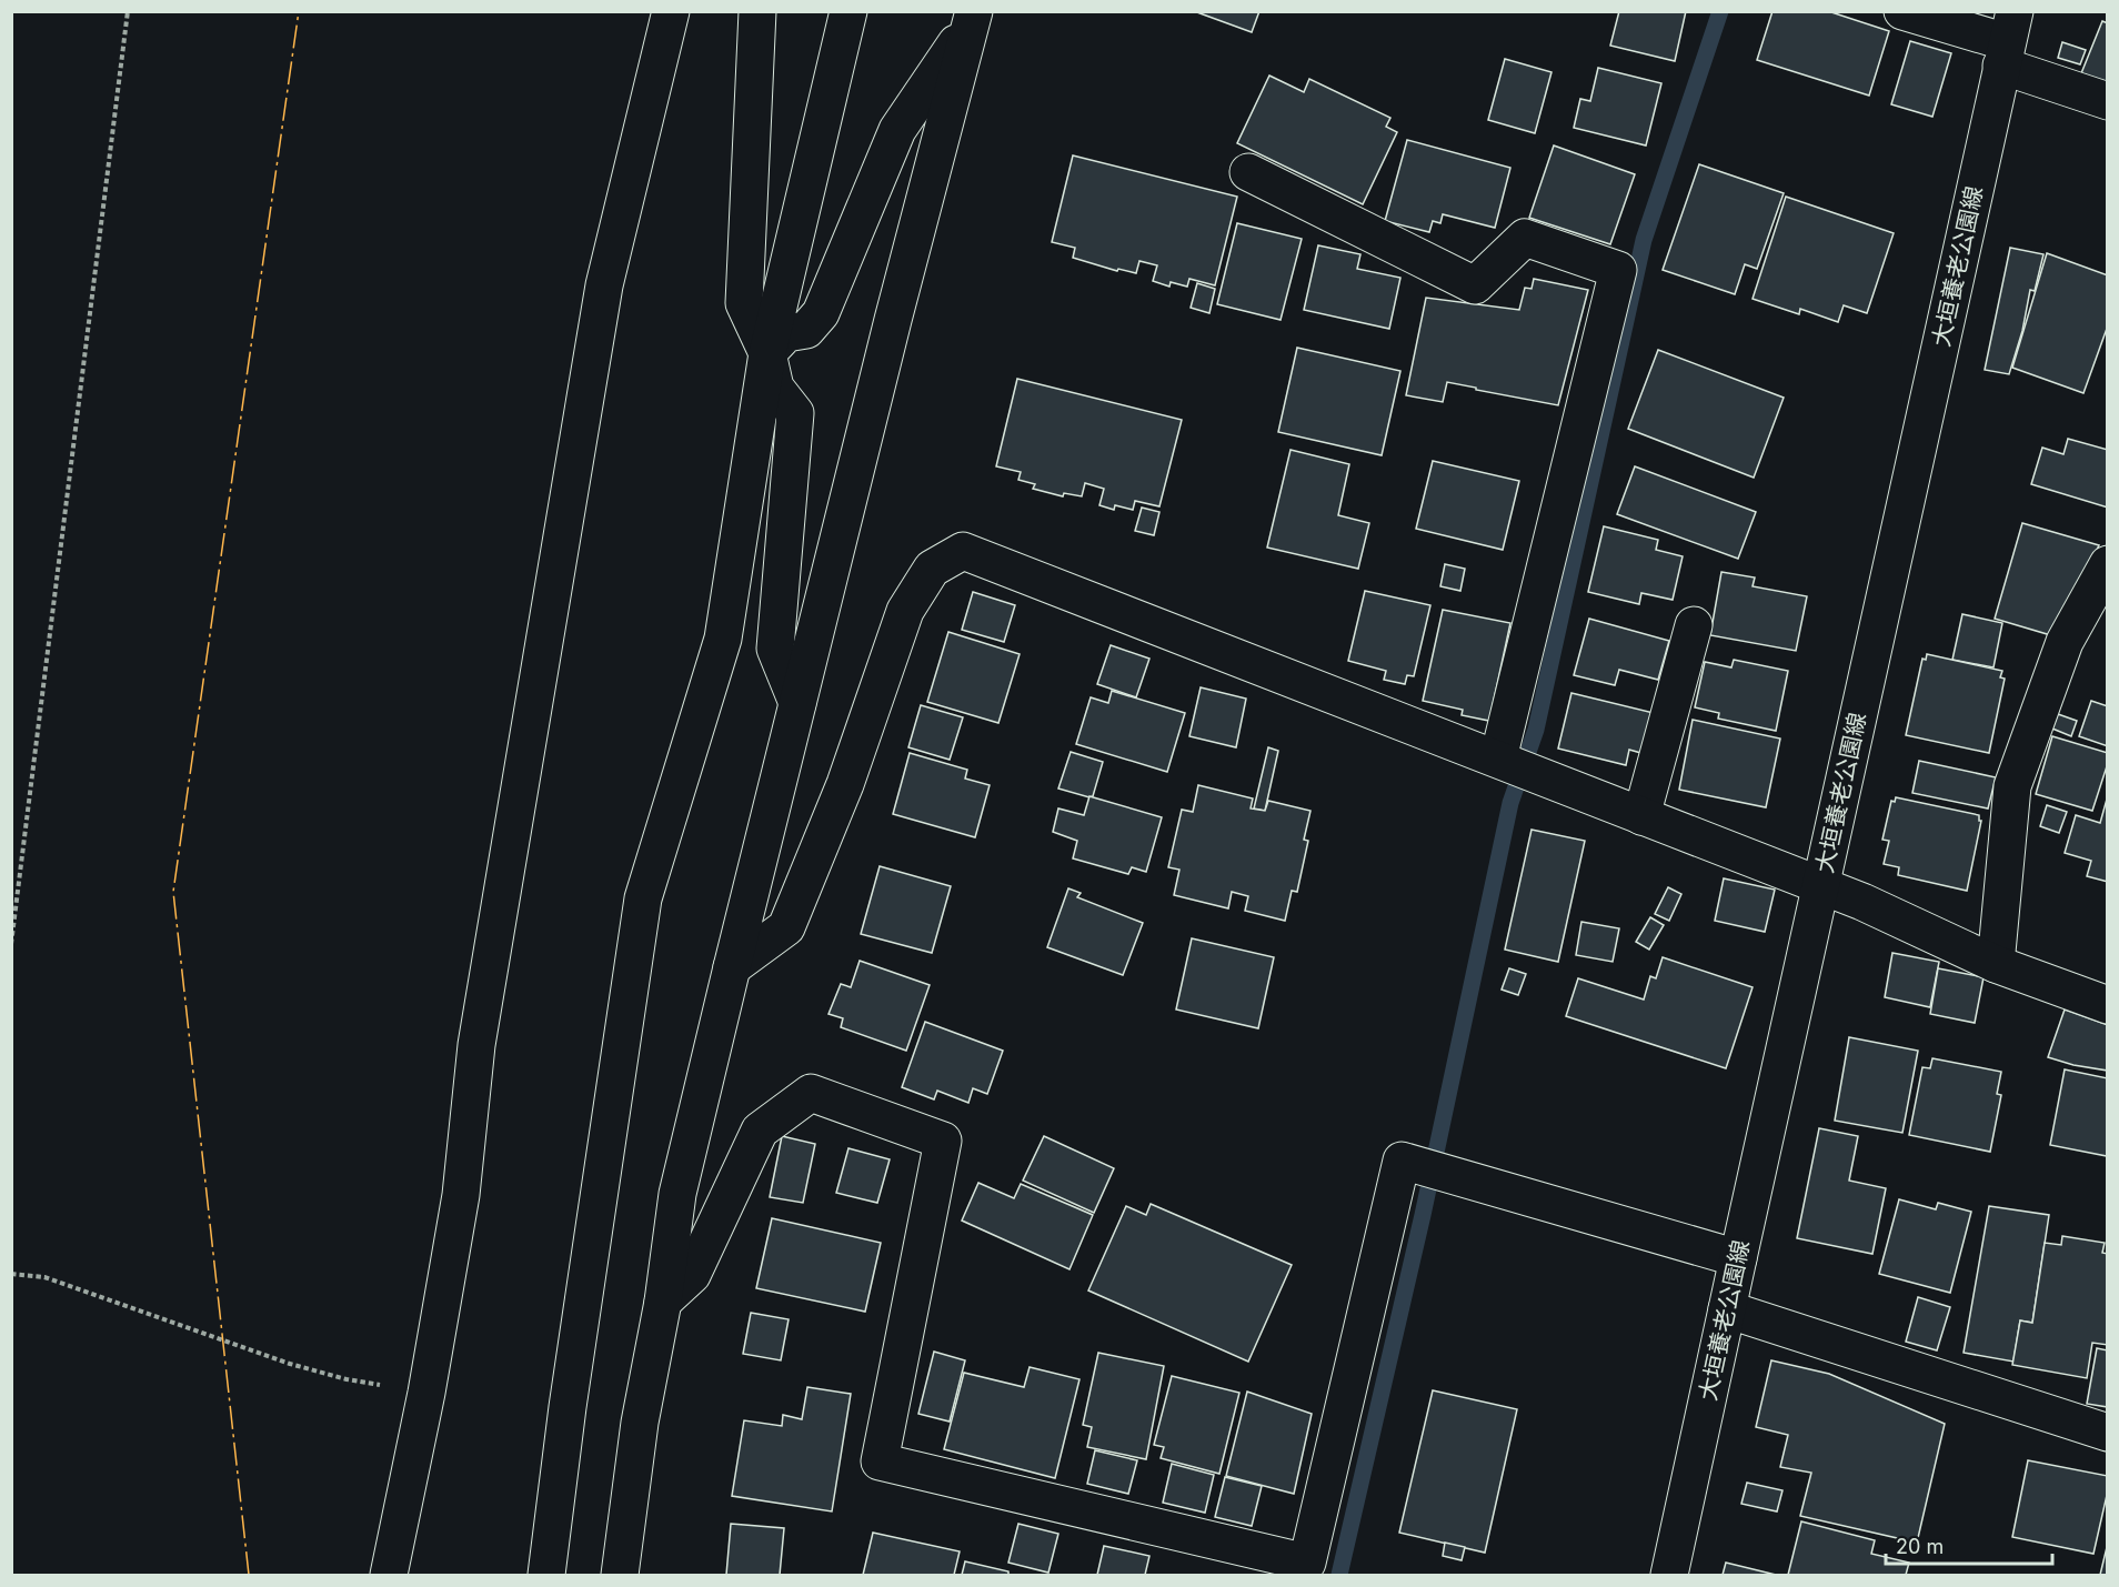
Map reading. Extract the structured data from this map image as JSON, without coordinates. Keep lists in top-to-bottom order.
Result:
{
  "streets": {
    "street": ["大垣養老公園線"]
  },
  "scale_bar": "20 m"
}
